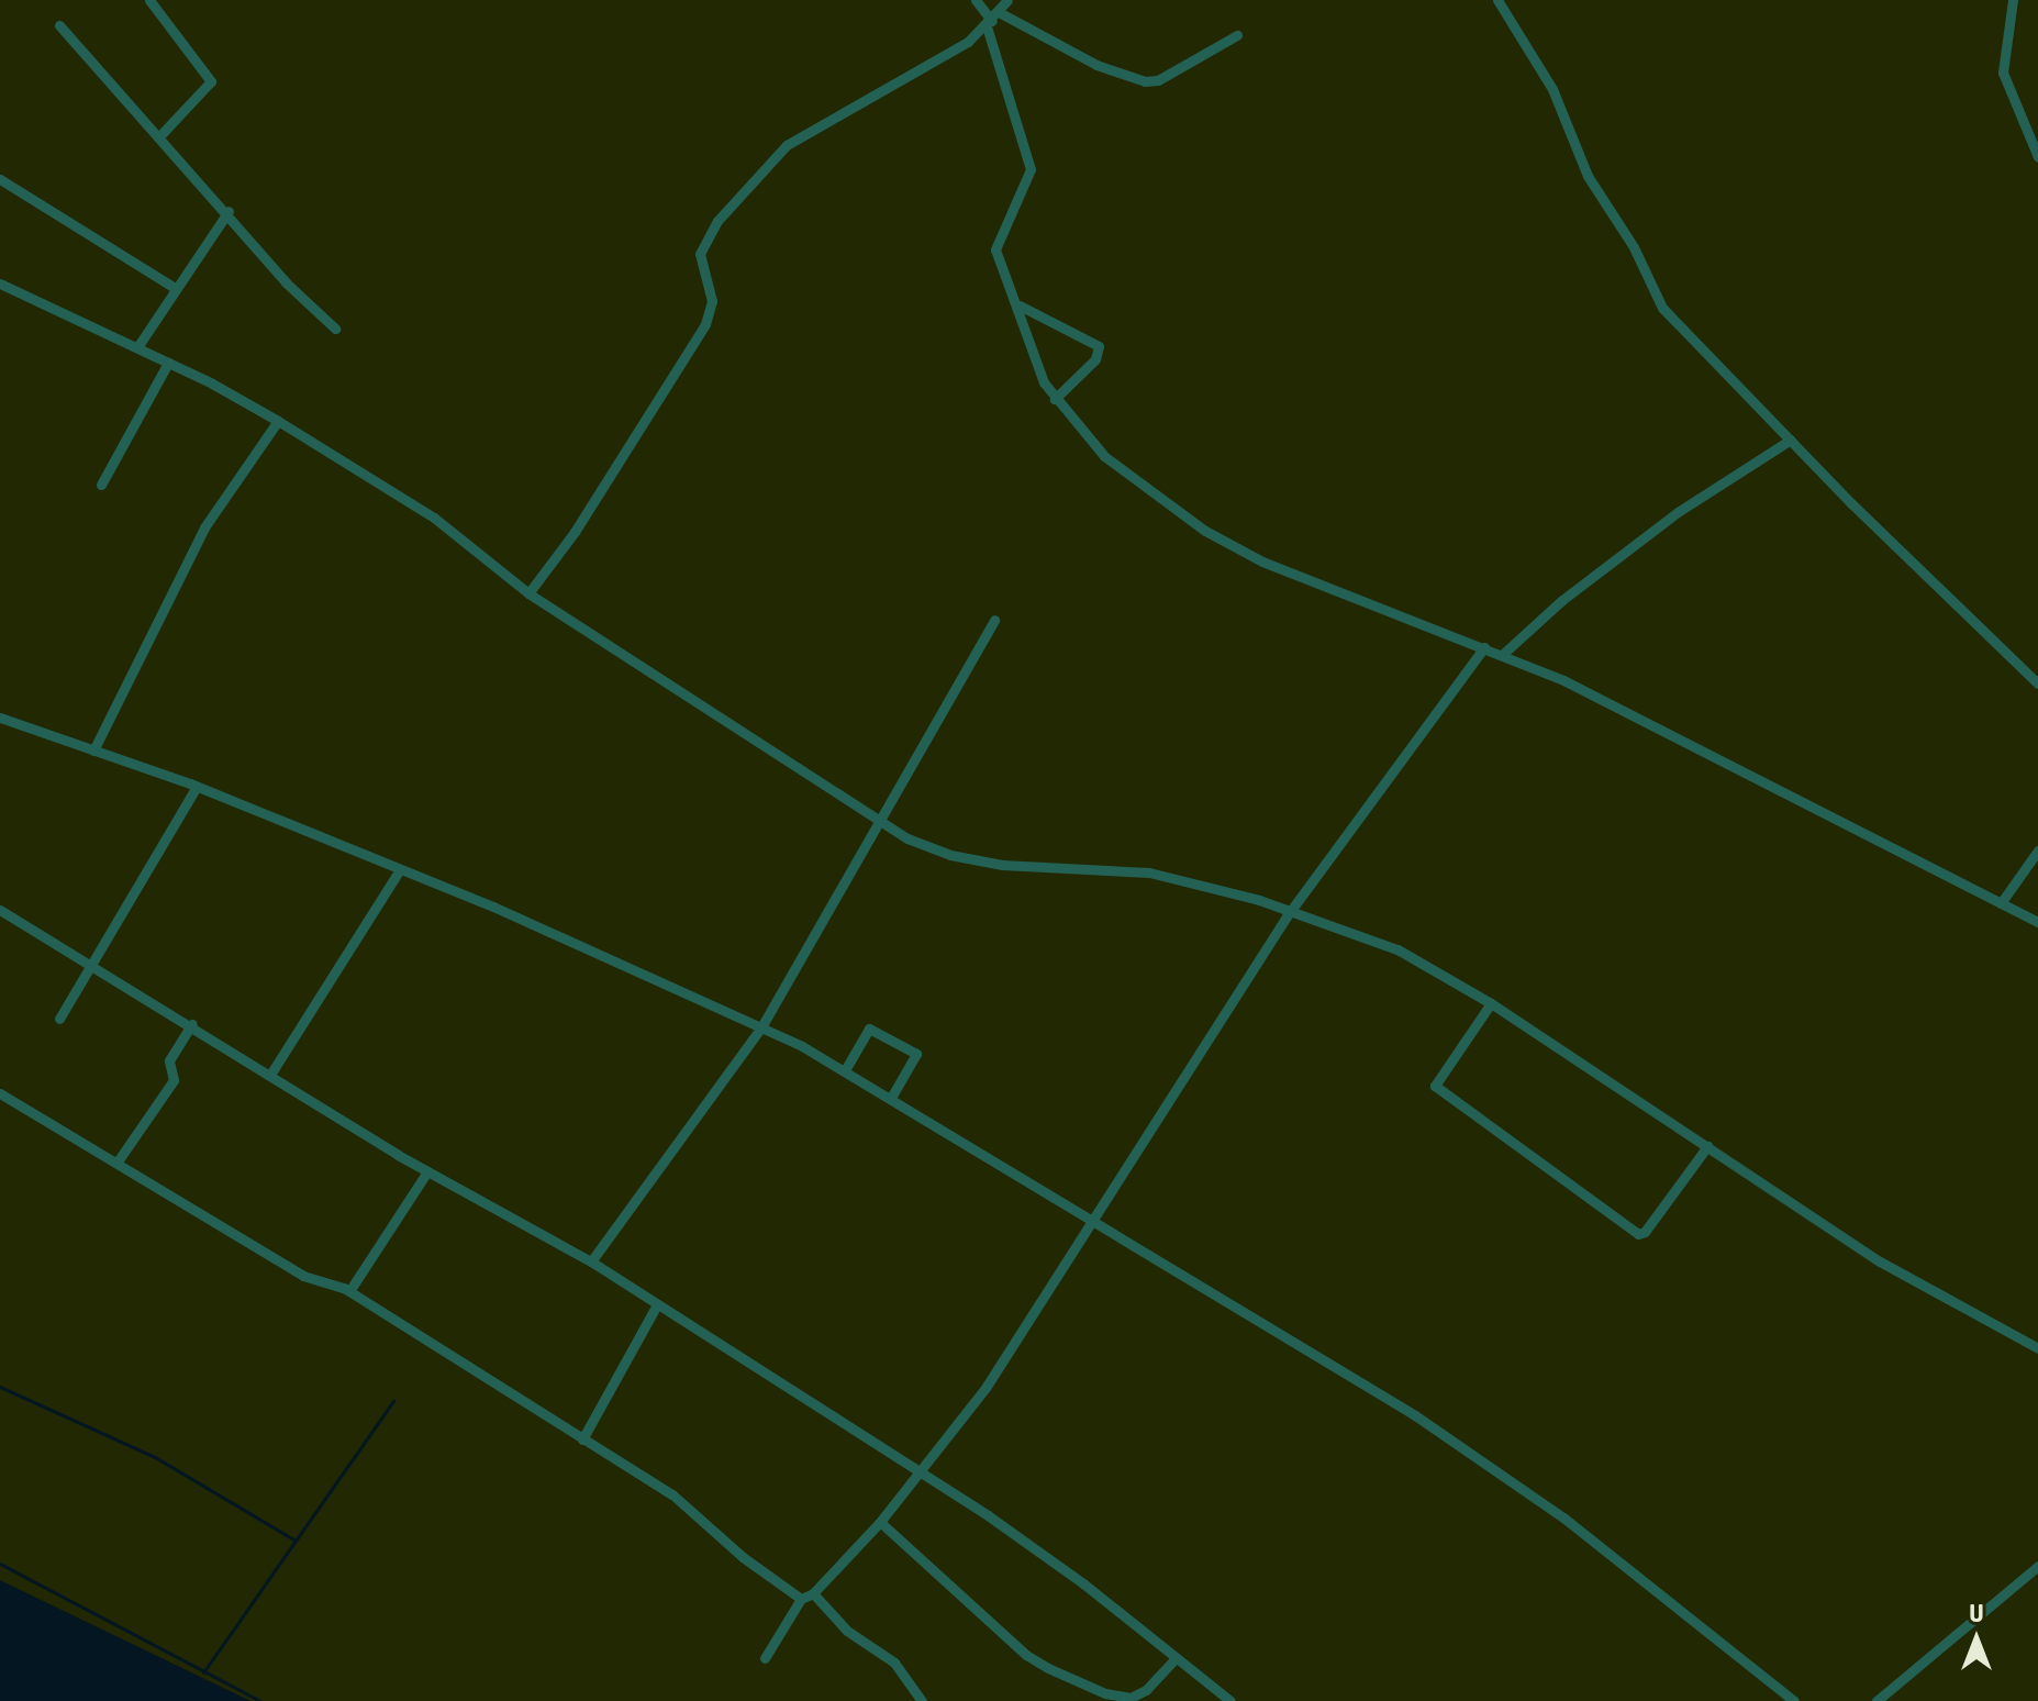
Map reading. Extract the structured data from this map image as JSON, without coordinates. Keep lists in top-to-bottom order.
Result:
{
  "north": "top"
}
